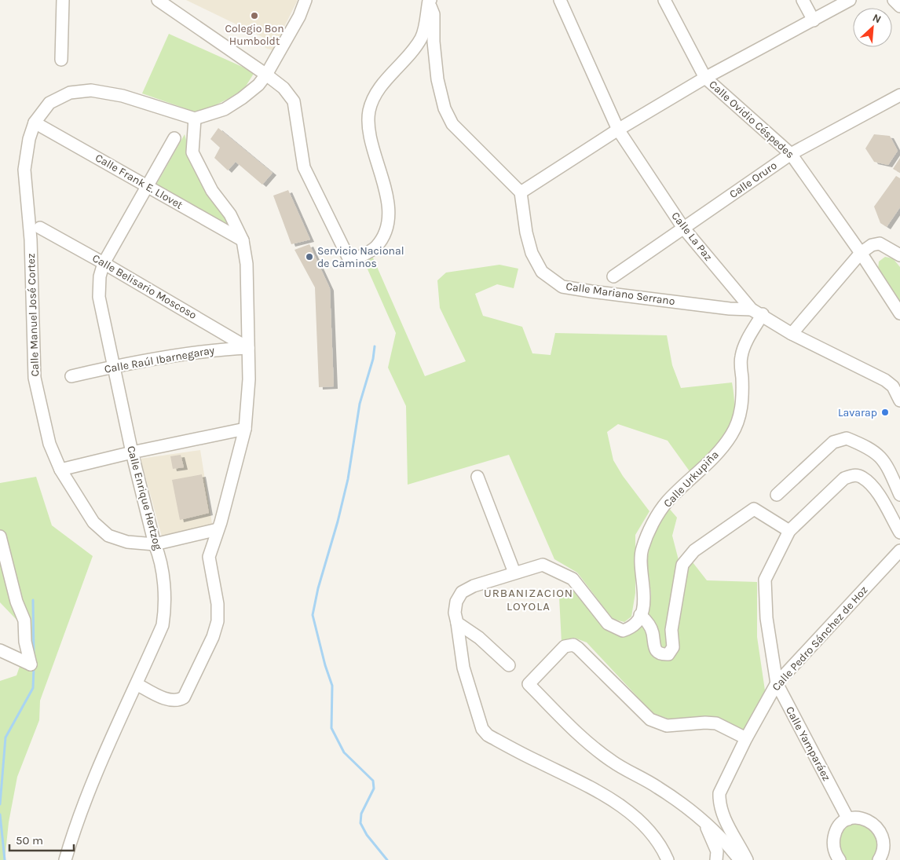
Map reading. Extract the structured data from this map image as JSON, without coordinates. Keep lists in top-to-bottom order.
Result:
{
  "streets": {
    "street": [
      "Calle Ovidio Céspedes",
      "Calle Oruro",
      "Calle Frank E. Llovet",
      "Calle La Paz",
      "Calle Belisario Moscoso",
      "Calle Mariano Serrano",
      "Calle Manuel José Cortez",
      "Calle Raúl Ibarnegaray",
      "Calle Urkupiña",
      "Calle Enrique Hertzog",
      "Calle Pedro Sánchez de Hoz",
      "Calle Yamparáez"
    ]
  },
  "crossings": [
    ["Calle Ovidio Céspedes", "Calle Oruro"],
    ["Calle Oruro", "Calle La Paz"],
    ["Calle Frank E. Llovet", "Calle Manuel José Cortez"],
    ["Calle Frank E. Llovet", "Calle Enrique Hertzog"],
    ["Calle La Paz", "Calle Mariano Serrano"],
    ["Calle La Paz", "Calle Urkupiña"],
    ["Calle Belisario Moscoso", "Calle Raúl Ibarnegaray"],
    ["Calle Belisario Moscoso", "Calle Enrique Hertzog"],
    ["Calle Mariano Serrano", "Calle Urkupiña"],
    ["Calle Manuel José Cortez", "Calle Enrique Hertzog"],
    ["Calle Raúl Ibarnegaray", "Calle Enrique Hertzog"],
    ["Calle Pedro Sánchez de Hoz", "Calle Yamparáez"]
  ],
  "districts": ["URBANIZACION LOYOLA"],
  "places": ["Colegio Bon Humboldt", "Servicio Nacional de Caminos", "Lavarap"],
  "scale_bar": "50 m",
  "north": "top right"
}
